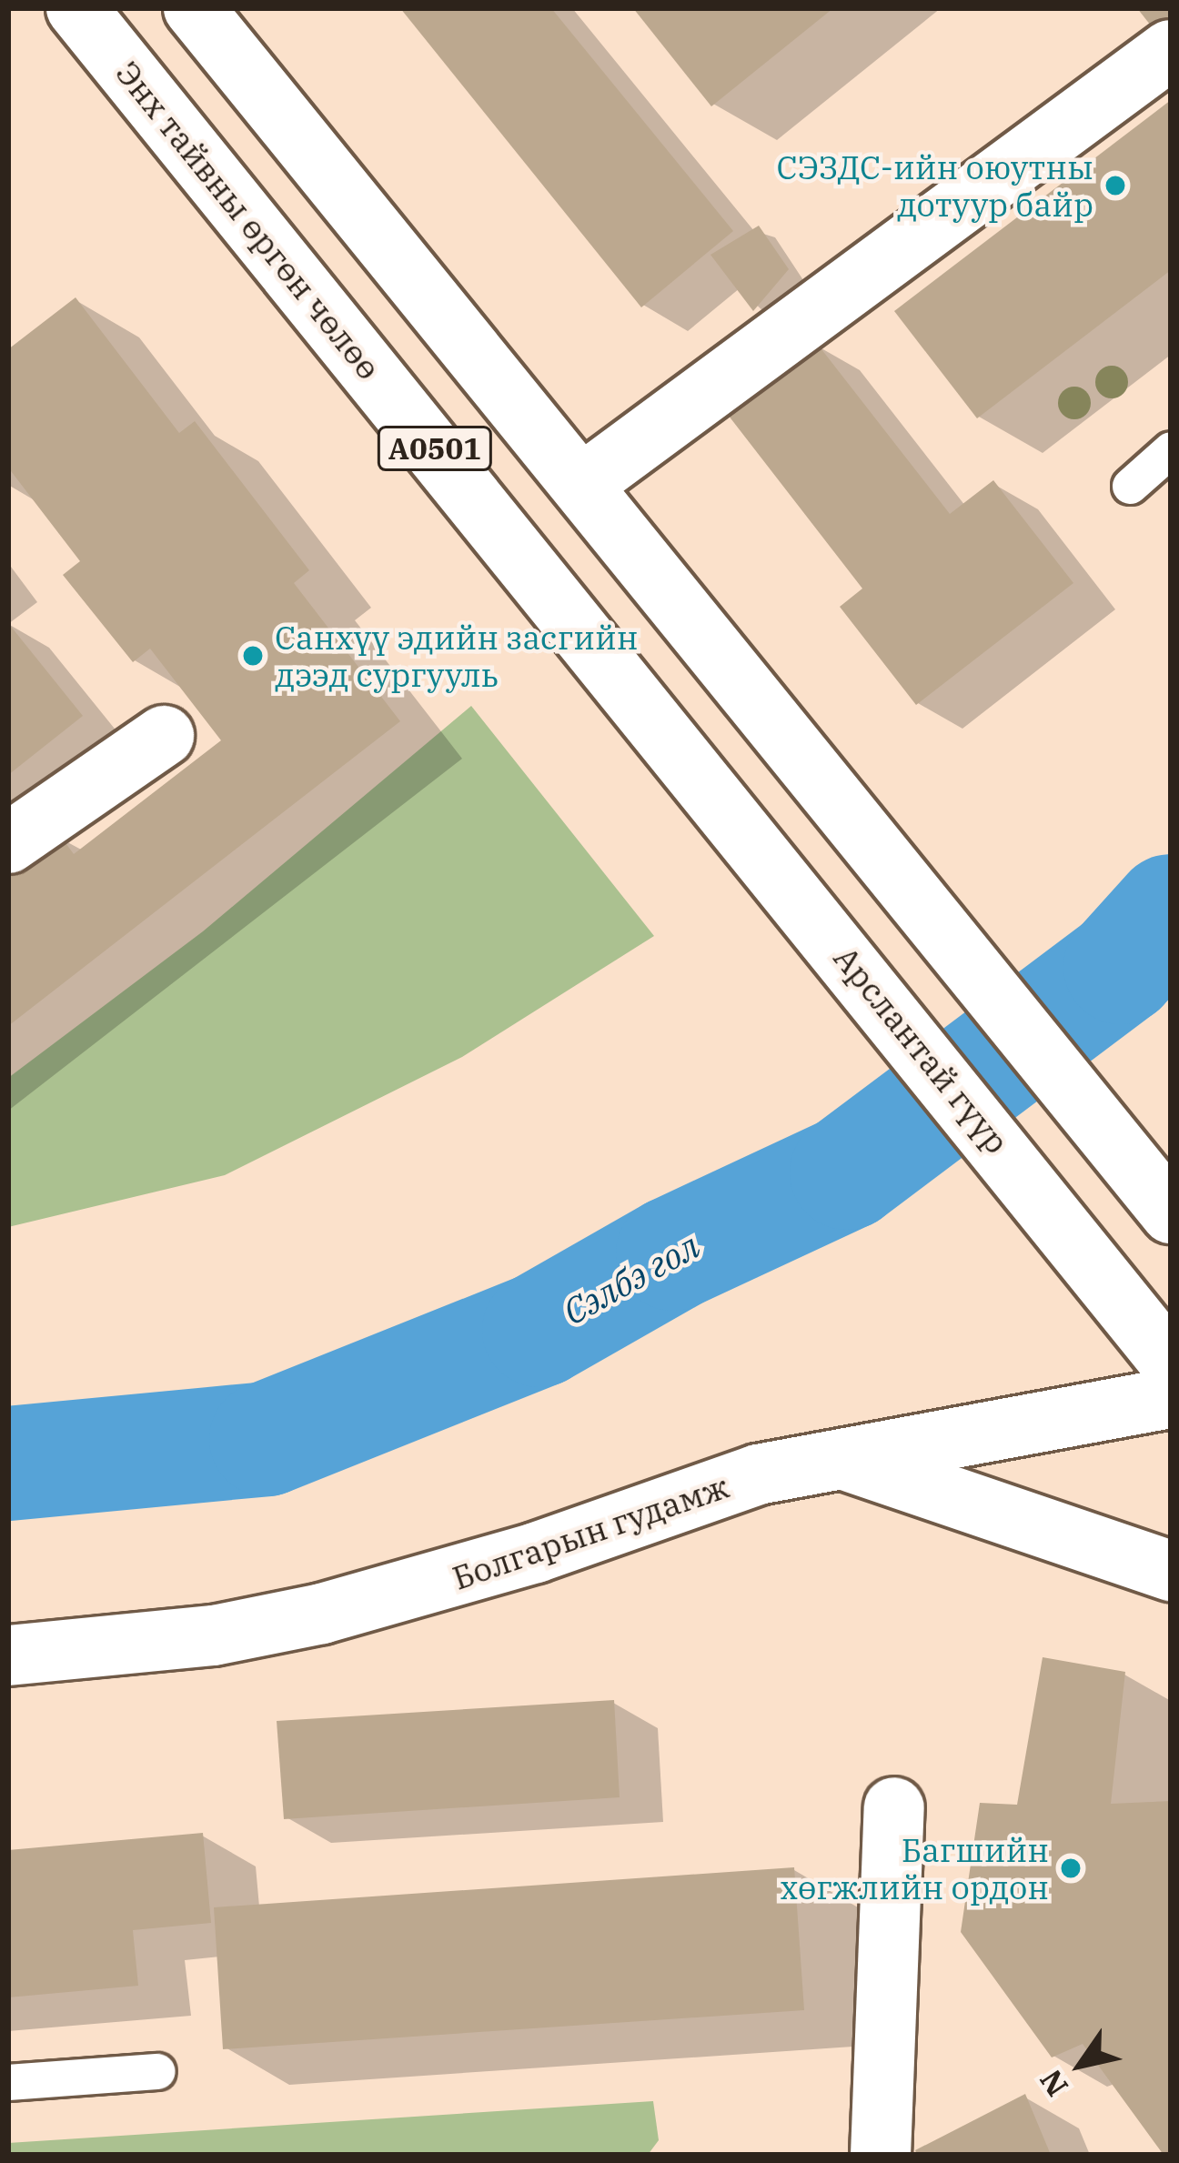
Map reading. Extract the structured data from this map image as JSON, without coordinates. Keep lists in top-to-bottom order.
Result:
{
  "streets": {
    "main road": [
      "Энх тайвны өргөн чөлөө",
      "A0501",
      "Арслантай гүүр",
      "Болгарын гудамж"
    ]
  },
  "crossings": [
    ["Энх тайвны өргөн чөлөө", "Арслантай гүүр"]
  ],
  "water": ["Сэлбэ гол"],
  "places": ["СЭЗДС-ийн оюутны дотуур байр", "Санхүү эдийн засгийн дээд сургууль", "Багшийн хөгжлийн ордон"],
  "north": "bottom left"
}
